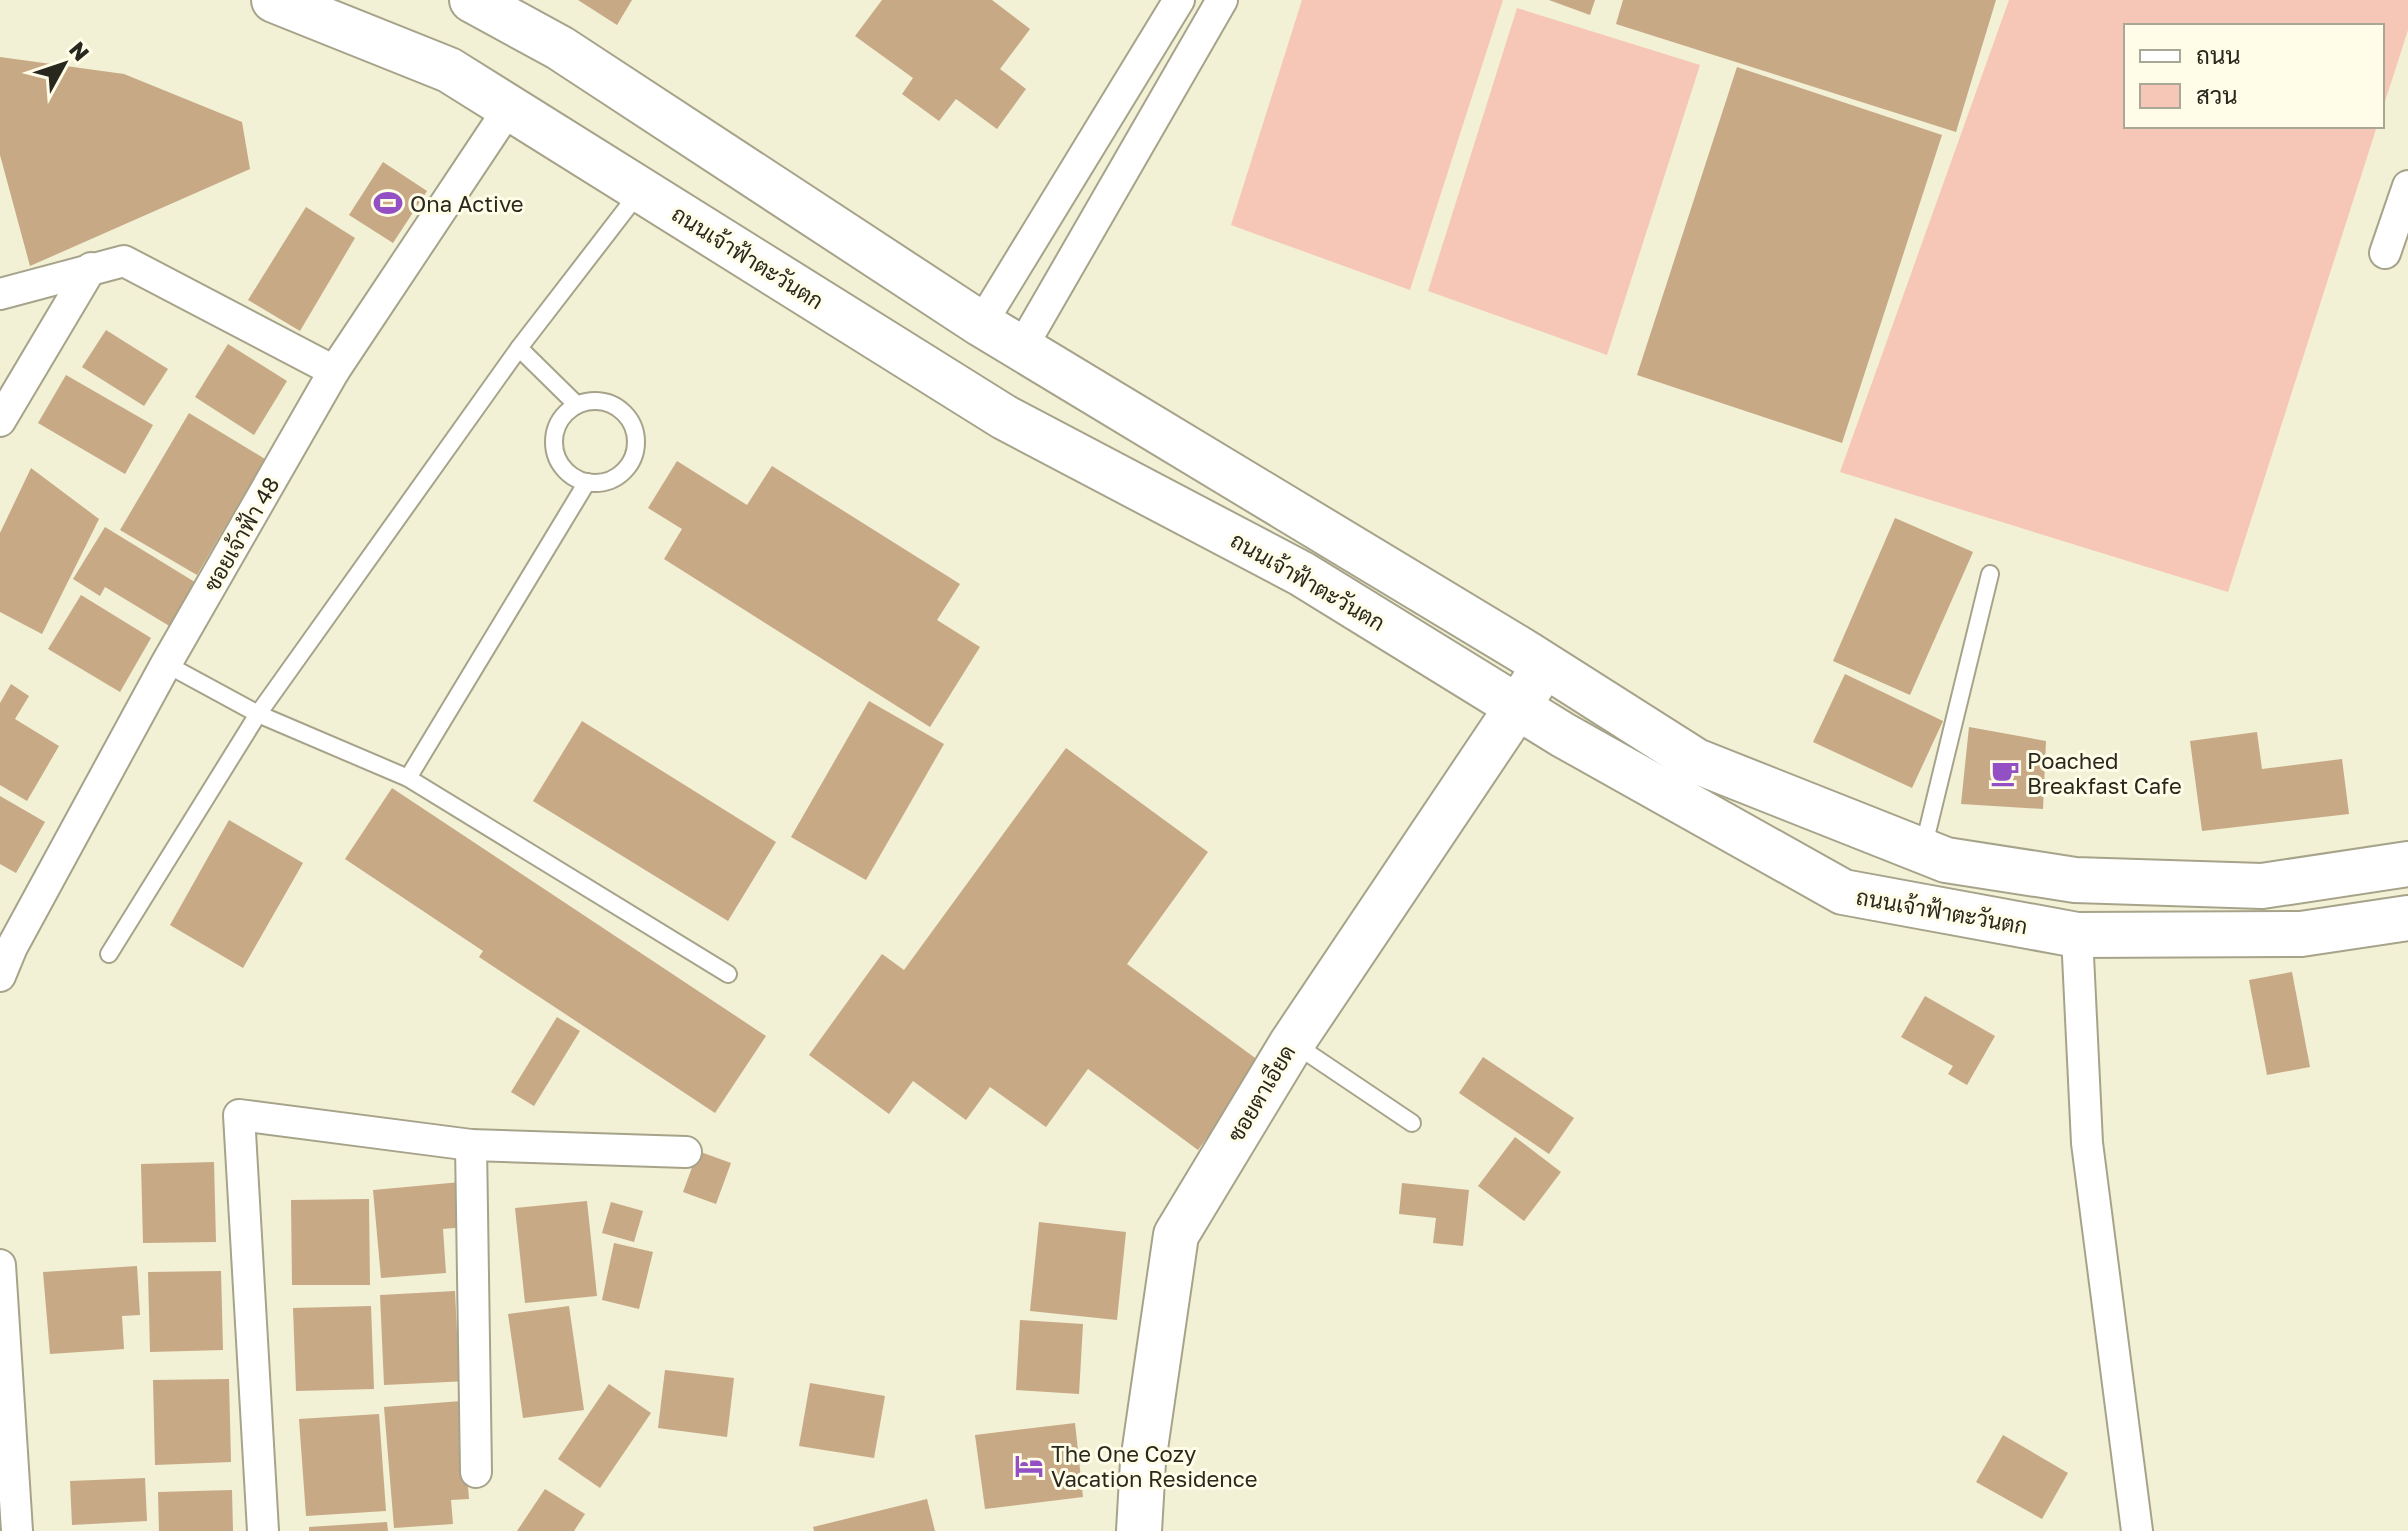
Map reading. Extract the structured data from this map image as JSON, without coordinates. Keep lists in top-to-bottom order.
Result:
{
  "streets": {
    "main road": ["ถนนเจ้าฟ้าตะวันตก", "ซอยตาเอียด"],
    "street": ["ซอยเจ้าฟ้า 48"]
  },
  "crossings": [
    ["ถนนเจ้าฟ้าตะวันตก", "ซอยเจ้าฟ้า 48"],
    ["ถนนเจ้าฟ้าตะวันตก", "ซอยตาเอียด"]
  ],
  "places": {
    "sports": ["Ona Active"],
    "cafe": ["Poached Breakfast Cafe"],
    "hotel": ["The One Cozy Vacation Residence"]
  },
  "legend": ["ถนน", "สวน"],
  "north": "top right"
}
